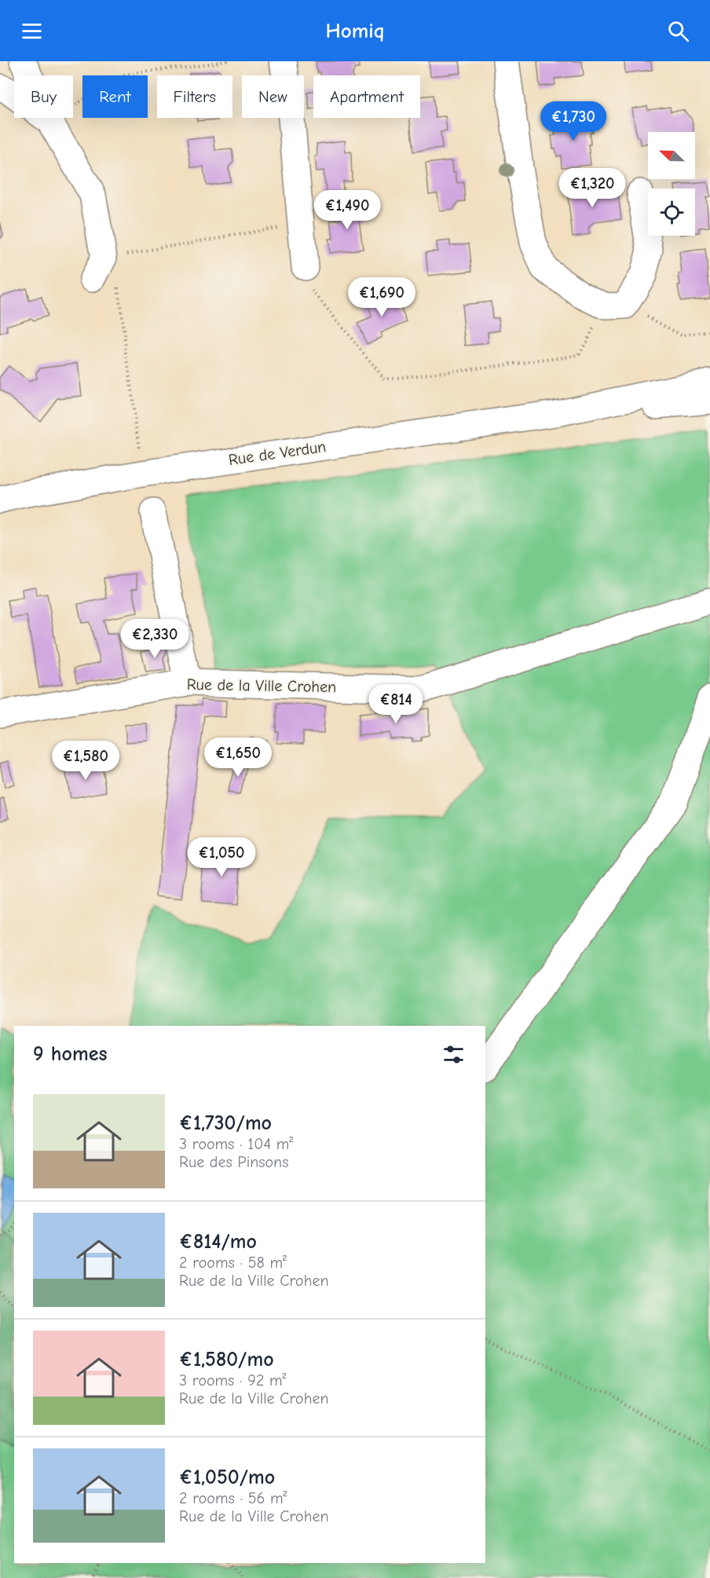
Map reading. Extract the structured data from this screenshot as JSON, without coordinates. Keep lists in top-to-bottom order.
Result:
{
  "streets": {
    "street": ["Rue de Verdun", "Rue de la Ville Crohen"]
  },
  "north": "top left",
  "page": {
    "header": "Homiq",
    "chip": [
      "Buy",
      "Rent",
      "Filters",
      "New",
      "Apartment"
    ],
    "price": [
      "€1,730",
      "€1,320",
      "€1,490",
      "€1,690",
      "€2,330",
      "€814",
      "€1,650",
      "€1,580",
      "€1,050"
    ],
    "heading": "9 homes",
    "list": [
      {
        "name": "€1,730/mo",
        "note": "3 rooms · 104 m² · Rue des Pinsons"
      },
      {
        "name": "€814/mo",
        "note": "2 rooms · 58 m² · Rue de la Ville Crohen"
      },
      {
        "name": "€1,580/mo",
        "note": "3 rooms · 92 m² · Rue de la Ville Crohen"
      },
      {
        "name": "€1,050/mo",
        "note": "2 rooms · 56 m² · Rue de la Ville Crohen"
      }
    ]
  }
}
